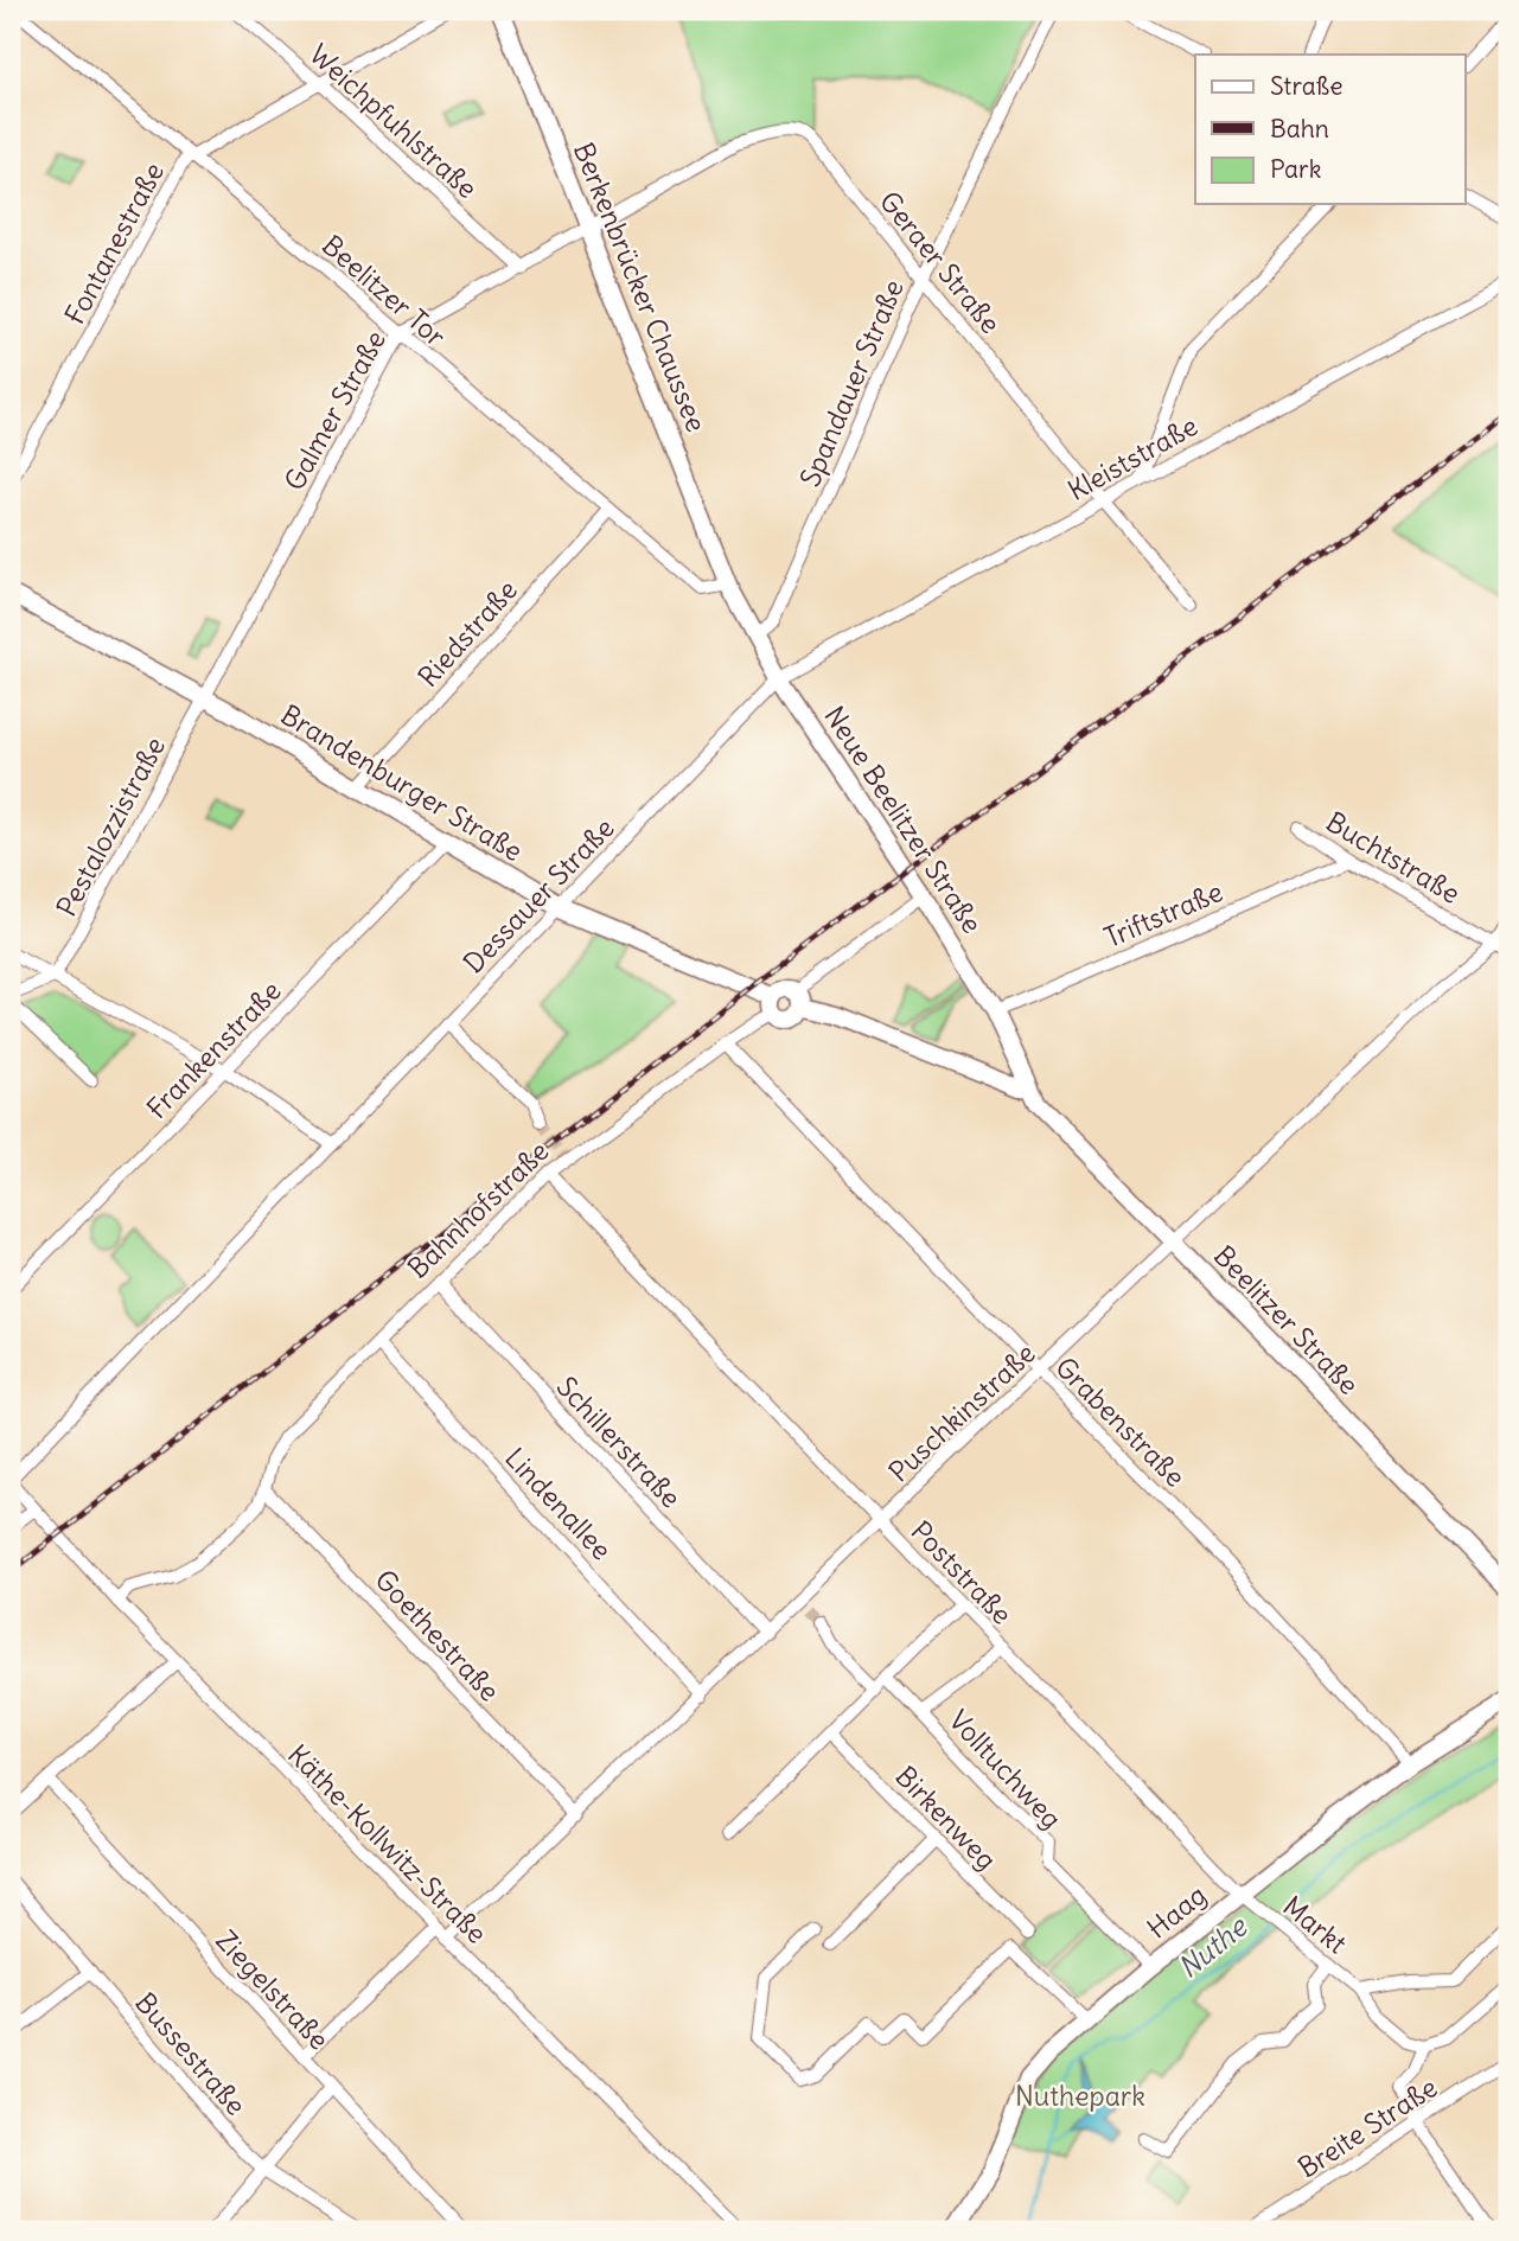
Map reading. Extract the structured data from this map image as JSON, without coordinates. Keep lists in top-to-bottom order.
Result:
{
  "streets": {
    "main road": [
      "Berkenbrücker Chaussee",
      "Brandenburger Straße",
      "Neue Beelitzer Straße",
      "Beelitzer Straße",
      "Haag"
    ],
    "street": [
      "Weichpfuhlstraße",
      "Fontanestraße",
      "Geraer Straße",
      "Beelitzer Tor",
      "Spandauer Straße",
      "Galmer Straße",
      "Kleiststraße",
      "Riedstraße",
      "Pestalozzistraße",
      "Buchtstraße",
      "Dessauer Straße",
      "Triftstraße",
      "Frankenstraße",
      "Bahnhofstraße",
      "Puschkinstraße",
      "Grabenstraße",
      "Schillerstraße",
      "Lindenallee",
      "Poststraße",
      "Goethestraße",
      "Volltuchweg",
      "Birkenweg",
      "Käthe-Kollwitz-Straße",
      "Markt",
      "Ziegelstraße",
      "Bussestraße",
      "Breite Straße"
    ]
  },
  "crossings": [
    ["Weichpfuhlstraße", "Fontanestraße"],
    ["Weichpfuhlstraße", "Galmer Straße"],
    ["Fontanestraße", "Beelitzer Tor"],
    ["Geraer Straße", "Berkenbrücker Chaussee"],
    ["Geraer Straße", "Spandauer Straße"],
    ["Geraer Straße", "Galmer Straße"],
    ["Geraer Straße", "Kleiststraße"],
    ["Berkenbrücker Chaussee", "Beelitzer Tor"],
    ["Berkenbrücker Chaussee", "Galmer Straße"],
    ["Berkenbrücker Chaussee", "Neue Beelitzer Straße"],
    ["Beelitzer Tor", "Galmer Straße"],
    ["Beelitzer Tor", "Riedstraße"],
    ["Beelitzer Tor", "Neue Beelitzer Straße"],
    ["Spandauer Straße", "Neue Beelitzer Straße"],
    ["Galmer Straße", "Brandenburger Straße"],
    ["Galmer Straße", "Pestalozzistraße"],
    ["Kleiststraße", "Neue Beelitzer Straße"],
    ["Kleiststraße", "Dessauer Straße"],
    ["Riedstraße", "Brandenburger Straße"],
    ["Brandenburger Straße", "Pestalozzistraße"],
    ["Brandenburger Straße", "Dessauer Straße"],
    ["Brandenburger Straße", "Frankenstraße"],
    ["Brandenburger Straße", "Bahnhofstraße"],
    ["Neue Beelitzer Straße", "Dessauer Straße"],
    ["Neue Beelitzer Straße", "Triftstraße"],
    ["Neue Beelitzer Straße", "Beelitzer Straße"],
    ["Buchtstraße", "Triftstraße"],
    ["Buchtstraße", "Puschkinstraße"],
    ["Dessauer Straße", "Käthe-Kollwitz-Straße"],
    ["Bahnhofstraße", "Grabenstraße"],
    ["Bahnhofstraße", "Schillerstraße"],
    ["Bahnhofstraße", "Lindenallee"],
    ["Bahnhofstraße", "Poststraße"],
    ["Bahnhofstraße", "Goethestraße"],
    ["Bahnhofstraße", "Käthe-Kollwitz-Straße"],
    ["Beelitzer Straße", "Puschkinstraße"],
    ["Puschkinstraße", "Grabenstraße"],
    ["Puschkinstraße", "Schillerstraße"],
    ["Puschkinstraße", "Lindenallee"],
    ["Puschkinstraße", "Poststraße"],
    ["Puschkinstraße", "Goethestraße"],
    ["Puschkinstraße", "Käthe-Kollwitz-Straße"],
    ["Grabenstraße", "Haag"],
    ["Poststraße", "Volltuchweg"],
    ["Poststraße", "Haag"],
    ["Poststraße", "Markt"],
    ["Volltuchweg", "Haag"],
    ["Haag", "Markt"],
    ["Markt", "Breite Straße"]
  ],
  "water": ["Nuthe"],
  "parks": ["Nuthepark"],
  "legend": ["Straße", "Bahn", "Park"]
}
